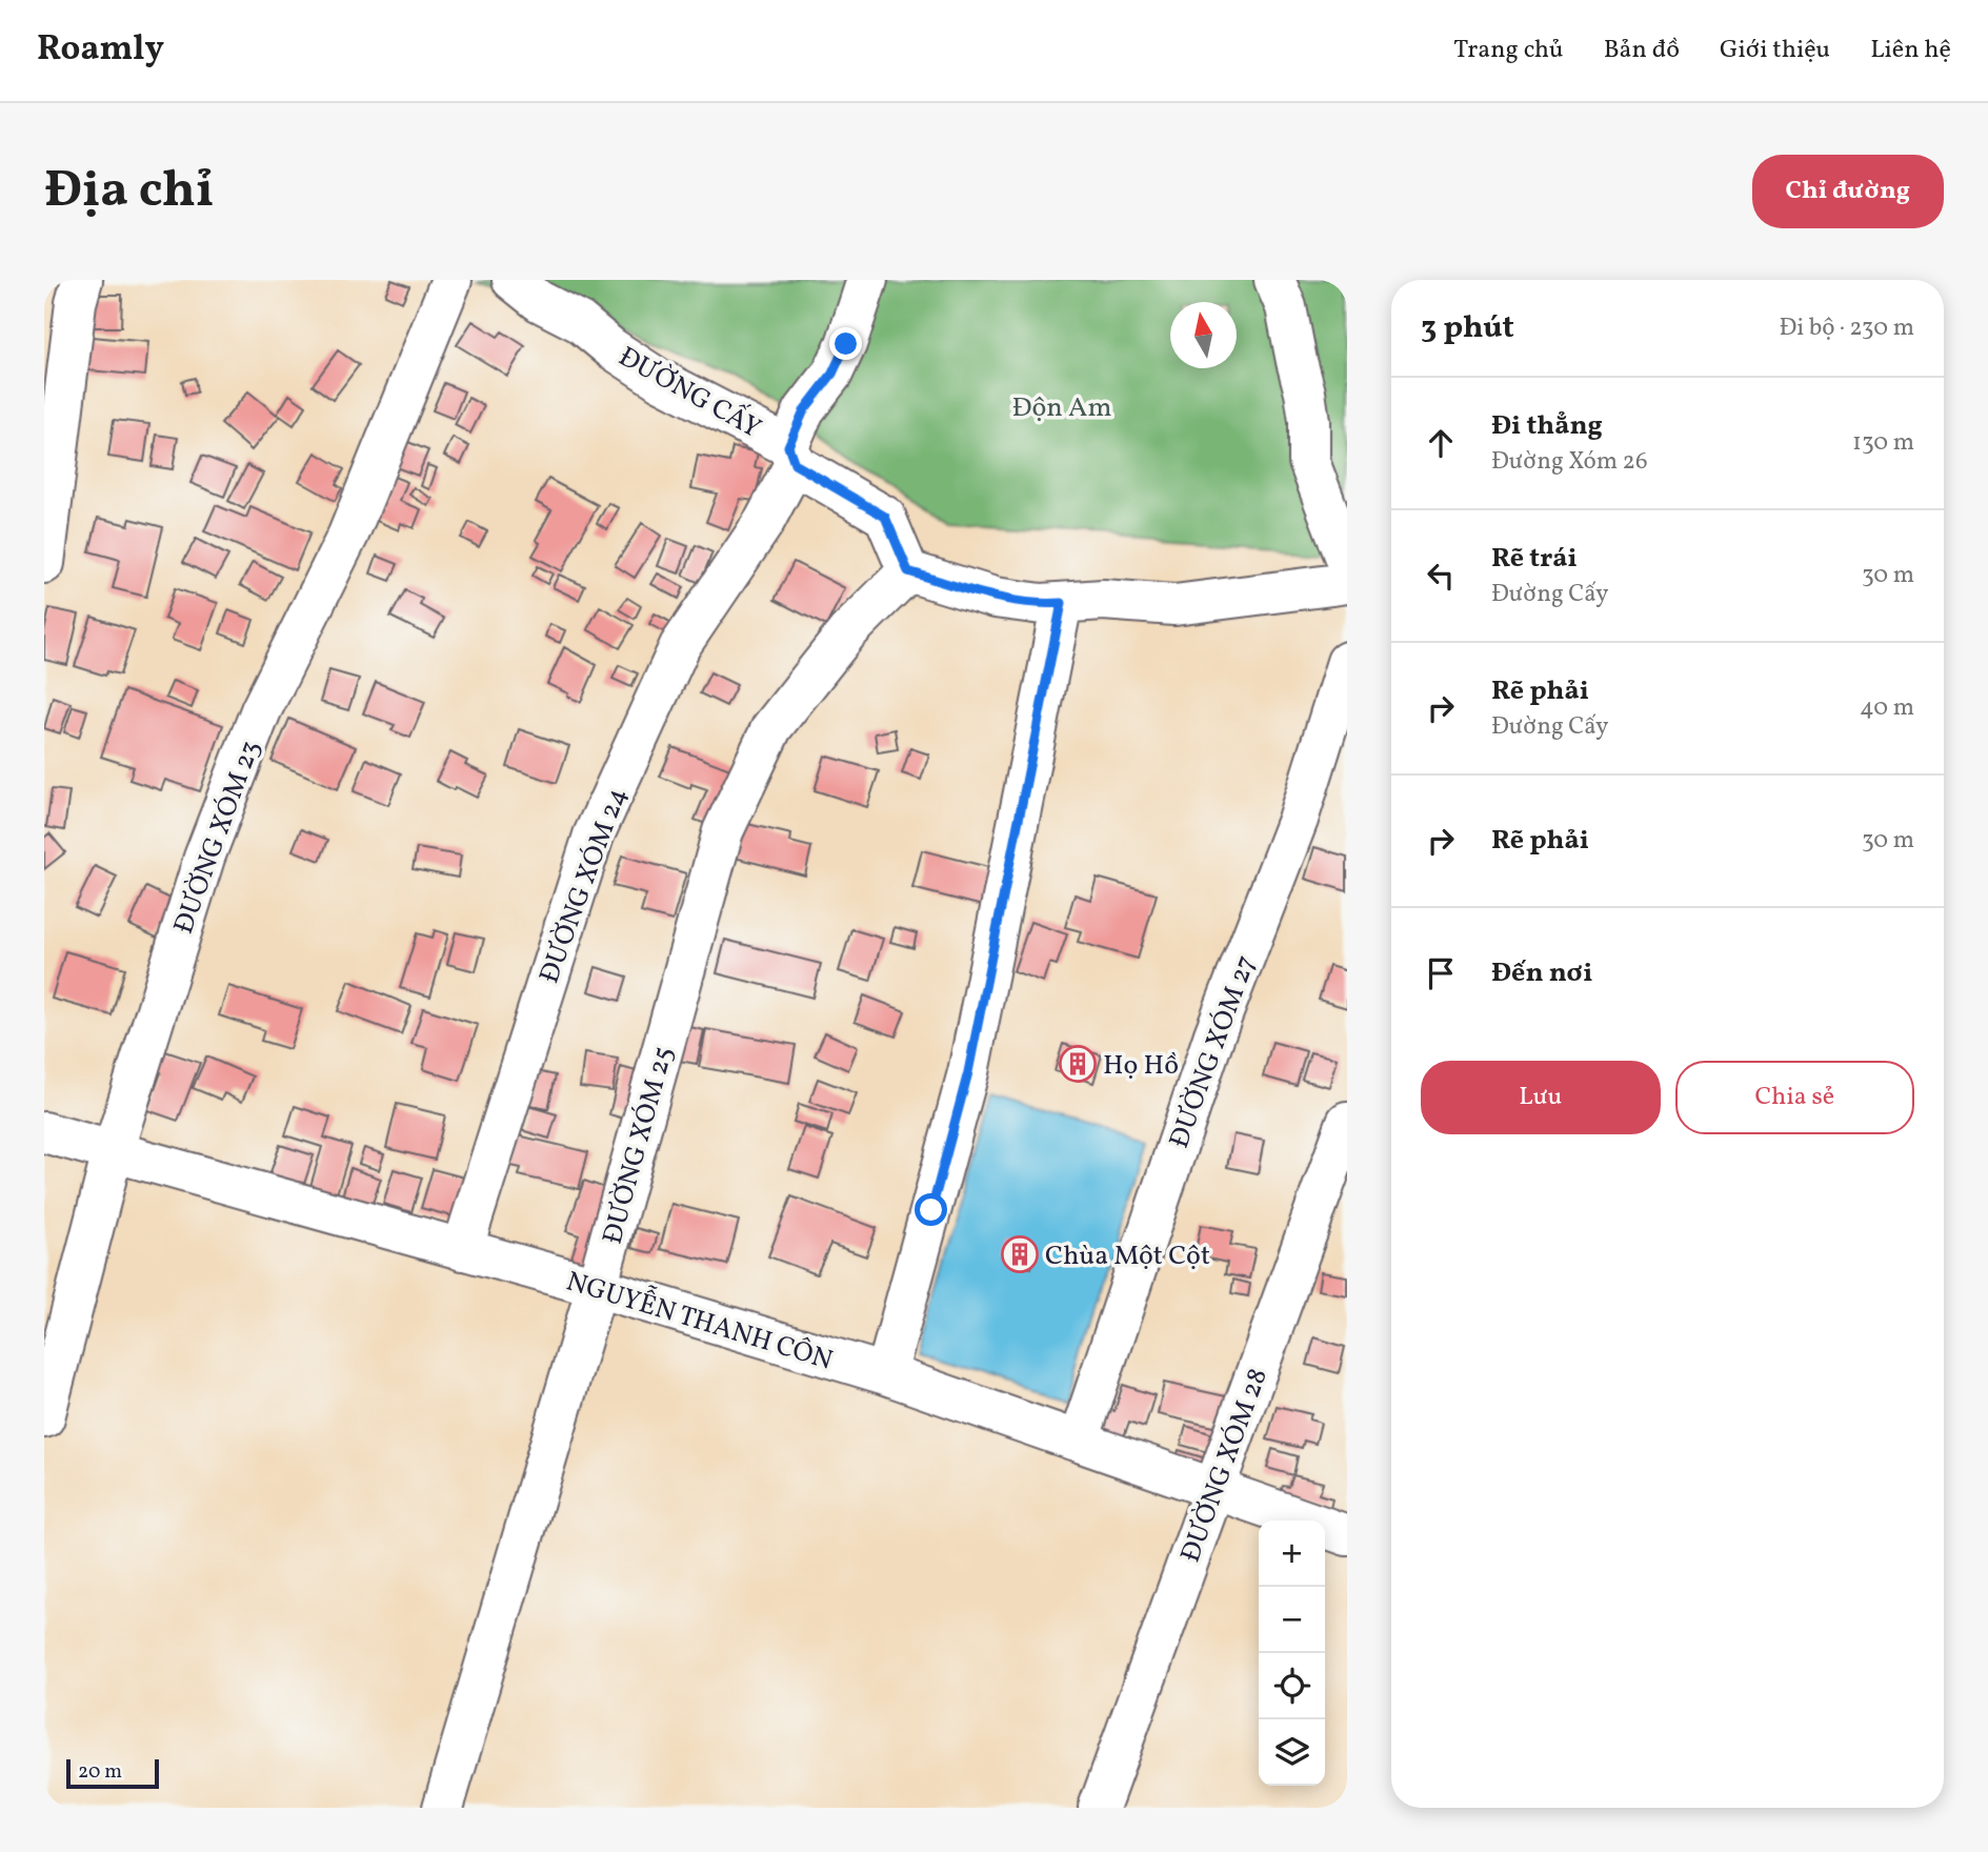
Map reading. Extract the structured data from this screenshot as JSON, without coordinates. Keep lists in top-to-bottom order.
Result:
{
  "streets": {
    "street": [
      "ĐƯỜNG CẤY",
      "ĐƯỜNG XÓM 23",
      "ĐƯỜNG XÓM 24",
      "ĐƯỜNG XÓM 27",
      "ĐƯỜNG XÓM 25",
      "NGUYỄN THANH CÔN",
      "ĐƯỜNG XÓM 28"
    ]
  },
  "crossings": [
    ["ĐƯỜNG CẤY", "ĐƯỜNG XÓM 24"],
    ["ĐƯỜNG CẤY", "ĐƯỜNG XÓM 25"],
    ["ĐƯỜNG XÓM 23", "NGUYỄN THANH CÔN"],
    ["ĐƯỜNG XÓM 24", "NGUYỄN THANH CÔN"],
    ["ĐƯỜNG XÓM 27", "NGUYỄN THANH CÔN"],
    ["ĐƯỜNG XÓM 25", "NGUYỄN THANH CÔN"],
    ["NGUYỄN THANH CÔN", "ĐƯỜNG XÓM 28"]
  ],
  "parks": ["Độn Am"],
  "places": {
    "building": ["Họ Hồ", "Chùa Một Cột"]
  },
  "scale_bar": "20 m",
  "north": "top",
  "page": {
    "header": "Roamly",
    "nav": [
      "Trang chủ",
      "Bản đồ",
      "Giới thiệu",
      "Liên hệ"
    ],
    "buttons": [
      "Chỉ đường",
      ["Lưu", "Chia sẻ"]
    ],
    "title": "Địa chỉ",
    "heading": ["3 phút", "Đi bộ · 230 m"],
    "list": [
      ["Đi thẳng", "Đường Xóm 26", "130 m"],
      ["Rẽ trái", "Đường Cấy", "30 m"],
      ["Rẽ phải", "Đường Cấy", "40 m"],
      ["Rẽ phải", "30 m"],
      "Đến nơi"
    ],
    "map_buttons": ["+", "−"],
    "scale": "20 m"
  }
}
